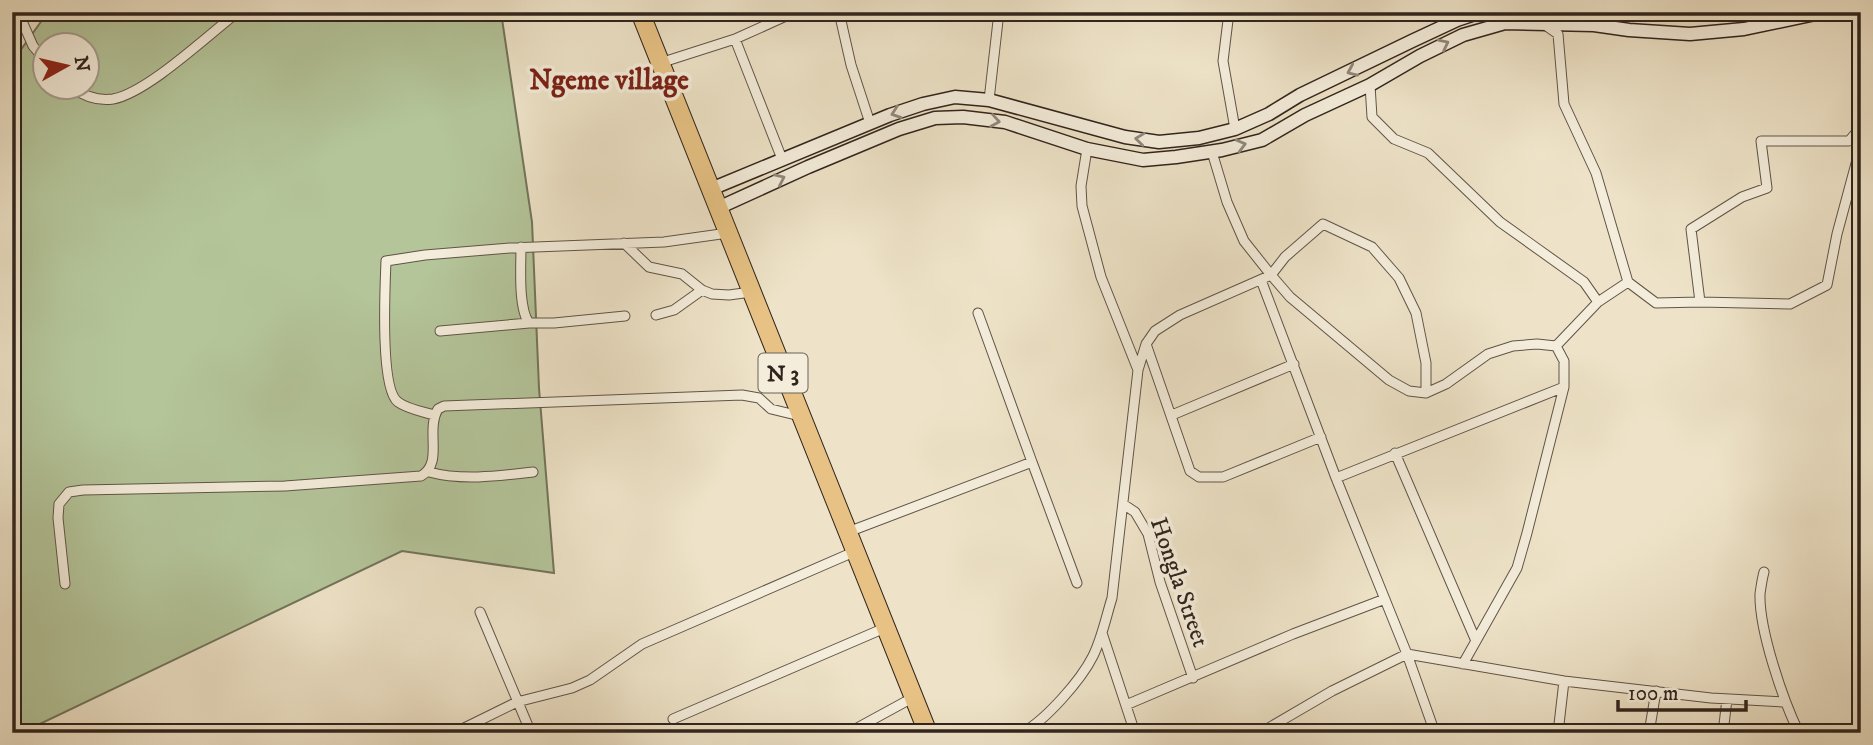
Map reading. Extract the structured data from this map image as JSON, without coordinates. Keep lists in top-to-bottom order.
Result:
{
  "streets": {
    "highway": ["N 3"],
    "street": ["Hongla Street"]
  },
  "districts": ["Ngeme village"],
  "scale_bar": "100 m",
  "north": "right"
}
